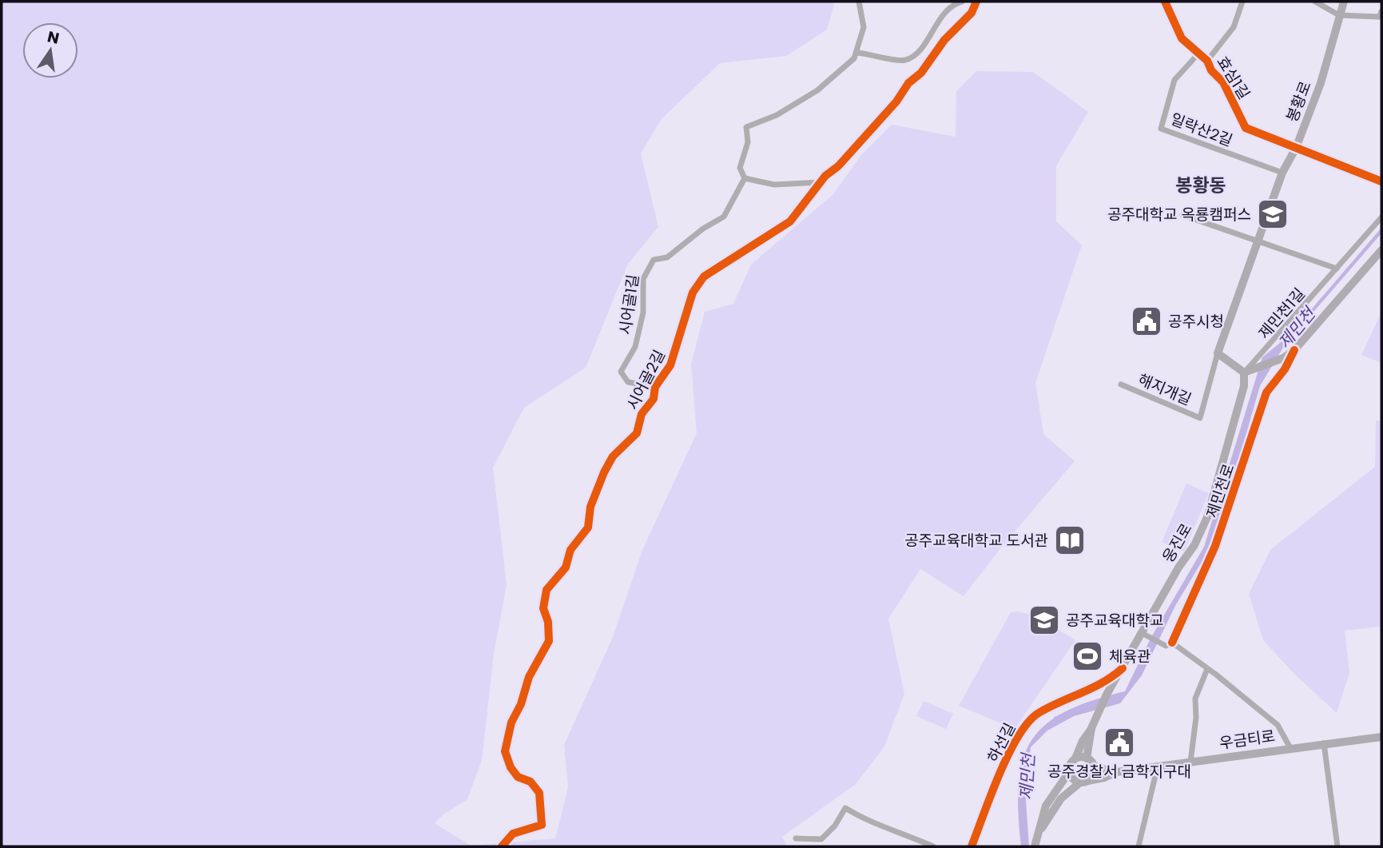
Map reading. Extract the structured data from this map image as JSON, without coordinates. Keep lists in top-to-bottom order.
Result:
{
  "streets": {
    "main road": ["봉황로", "웅진로", "우금티로"],
    "street": [
      "효심1길",
      "일락산2길",
      "시어골1길",
      "제민천1길",
      "시어골2길",
      "해지개길",
      "제민천로",
      "하선길"
    ]
  },
  "crossings": [
    ["효심1길", "봉황로"],
    ["효심1길", "일락산2길"],
    ["봉황로", "일락산2길"],
    ["봉황로", "해지개길"],
    ["시어골1길", "시어골2길"],
    ["제민천1길", "웅진로"],
    ["웅진로", "하선길"]
  ],
  "districts": ["봉황동"],
  "water": ["제민천"],
  "places": {
    "school or university": ["공주대학교 옥룡캠퍼스", "공주교육대학교"],
    "public building": ["공주시청", "공주경찰서 금학지구대"],
    "library": ["공주교육대학교 도서관"],
    "sports": ["체육관"]
  },
  "north": "top"
}
